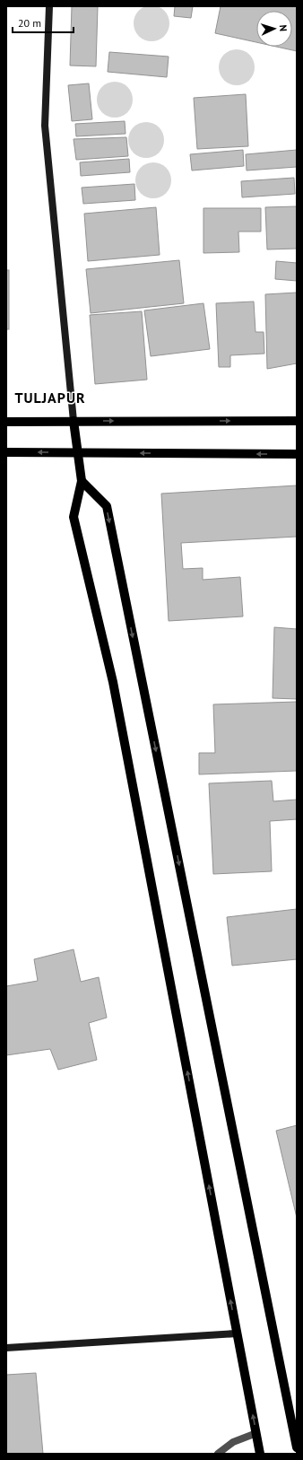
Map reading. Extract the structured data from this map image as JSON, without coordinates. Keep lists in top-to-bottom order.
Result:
{
  "districts": ["TULJAPUR"],
  "scale_bar": "20 m",
  "north": "right"
}
